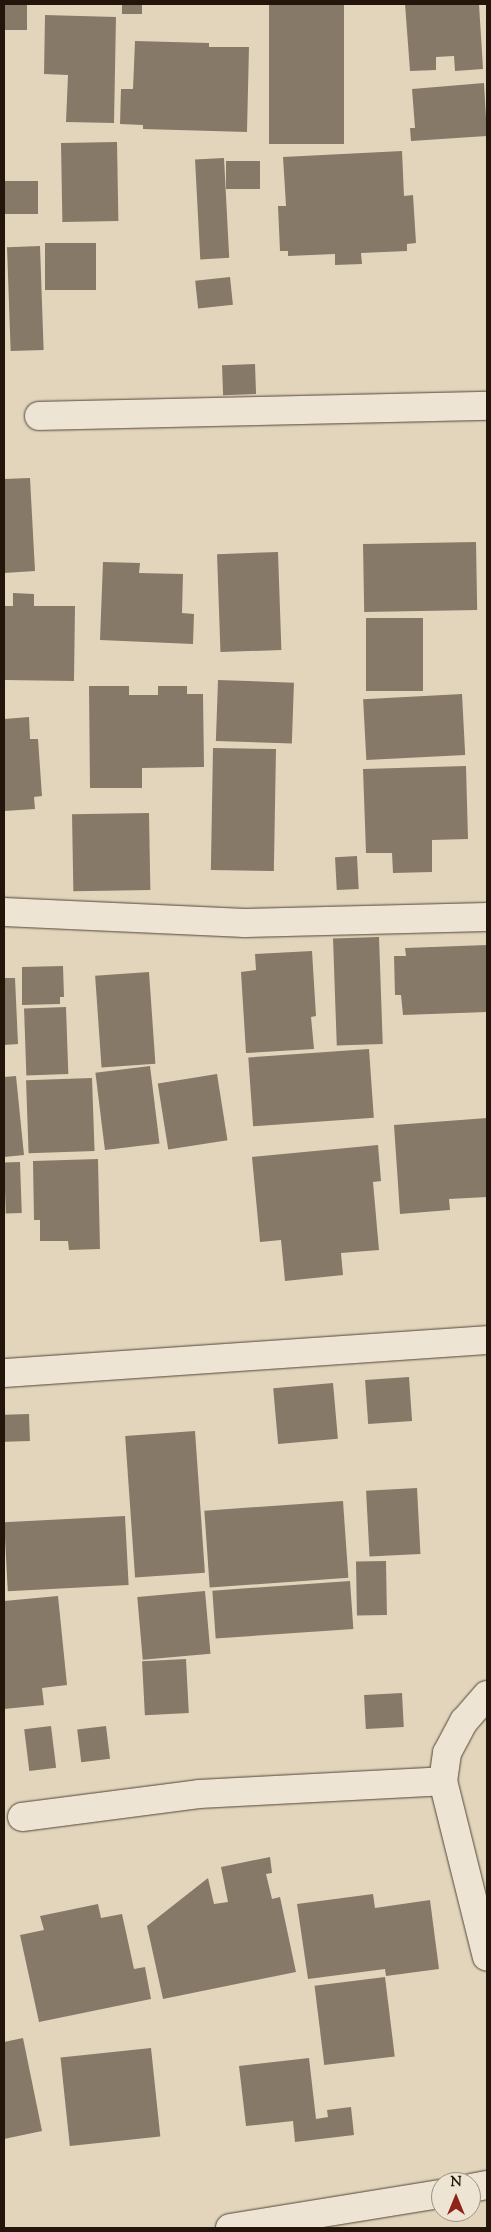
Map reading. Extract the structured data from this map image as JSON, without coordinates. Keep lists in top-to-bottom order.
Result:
{
  "north": "top"
}
